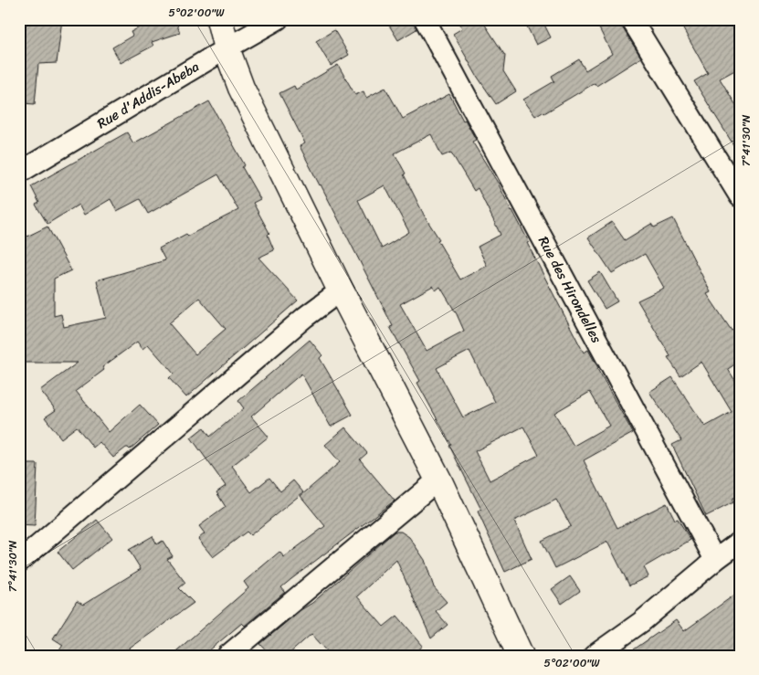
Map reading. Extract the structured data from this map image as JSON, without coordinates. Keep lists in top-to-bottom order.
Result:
{
  "streets": {
    "street": ["Rue d'Addis-Abeba", "Rue des Hirondelles"]
  },
  "coordinates": ["5°02'00\"W", "7°41'30\"N"]
}
